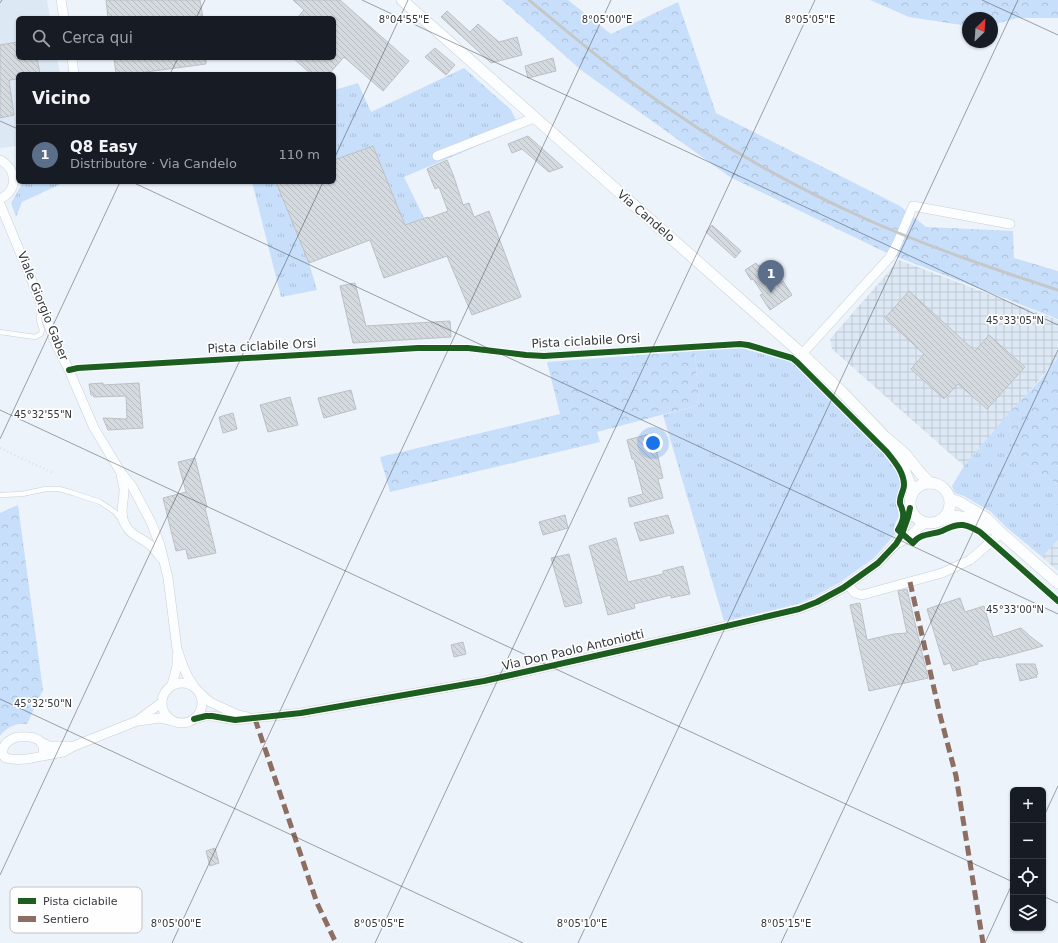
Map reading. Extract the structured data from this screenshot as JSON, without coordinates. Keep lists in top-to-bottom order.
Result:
{
  "streets": {
    "street": ["Via Candelo", "Viale Giorgio Gaber", "Via Don Paolo Antoniotti"],
    "cycle path": ["Pista ciclabile Orsi"]
  },
  "crossings": [
    ["Via Candelo", "Via Don Paolo Antoniotti"],
    ["Viale Giorgio Gaber", "Via Don Paolo Antoniotti"]
  ],
  "legend": ["Pista ciclabile", "Sentiero"],
  "north": "top right",
  "page": {
    "search": "Cerca qui",
    "heading": "Vicino",
    "list": [
      {
        "mark": "1",
        "name": "Q8 Easy",
        "note": "Distributore · Via Candelo",
        "value": "110 m"
      }
    ],
    "pins": "1",
    "map_buttons": ["+", "−"]
  },
  "coordinates": [
    "8°04'55\"E",
    "8°05'00\"E",
    "8°05'05\"E",
    "45°33'05\"N",
    "45°32'55\"N",
    "45°33'00\"N",
    "45°32'50\"N",
    "8°05'10\"E",
    "8°05'15\"E"
  ]
}
